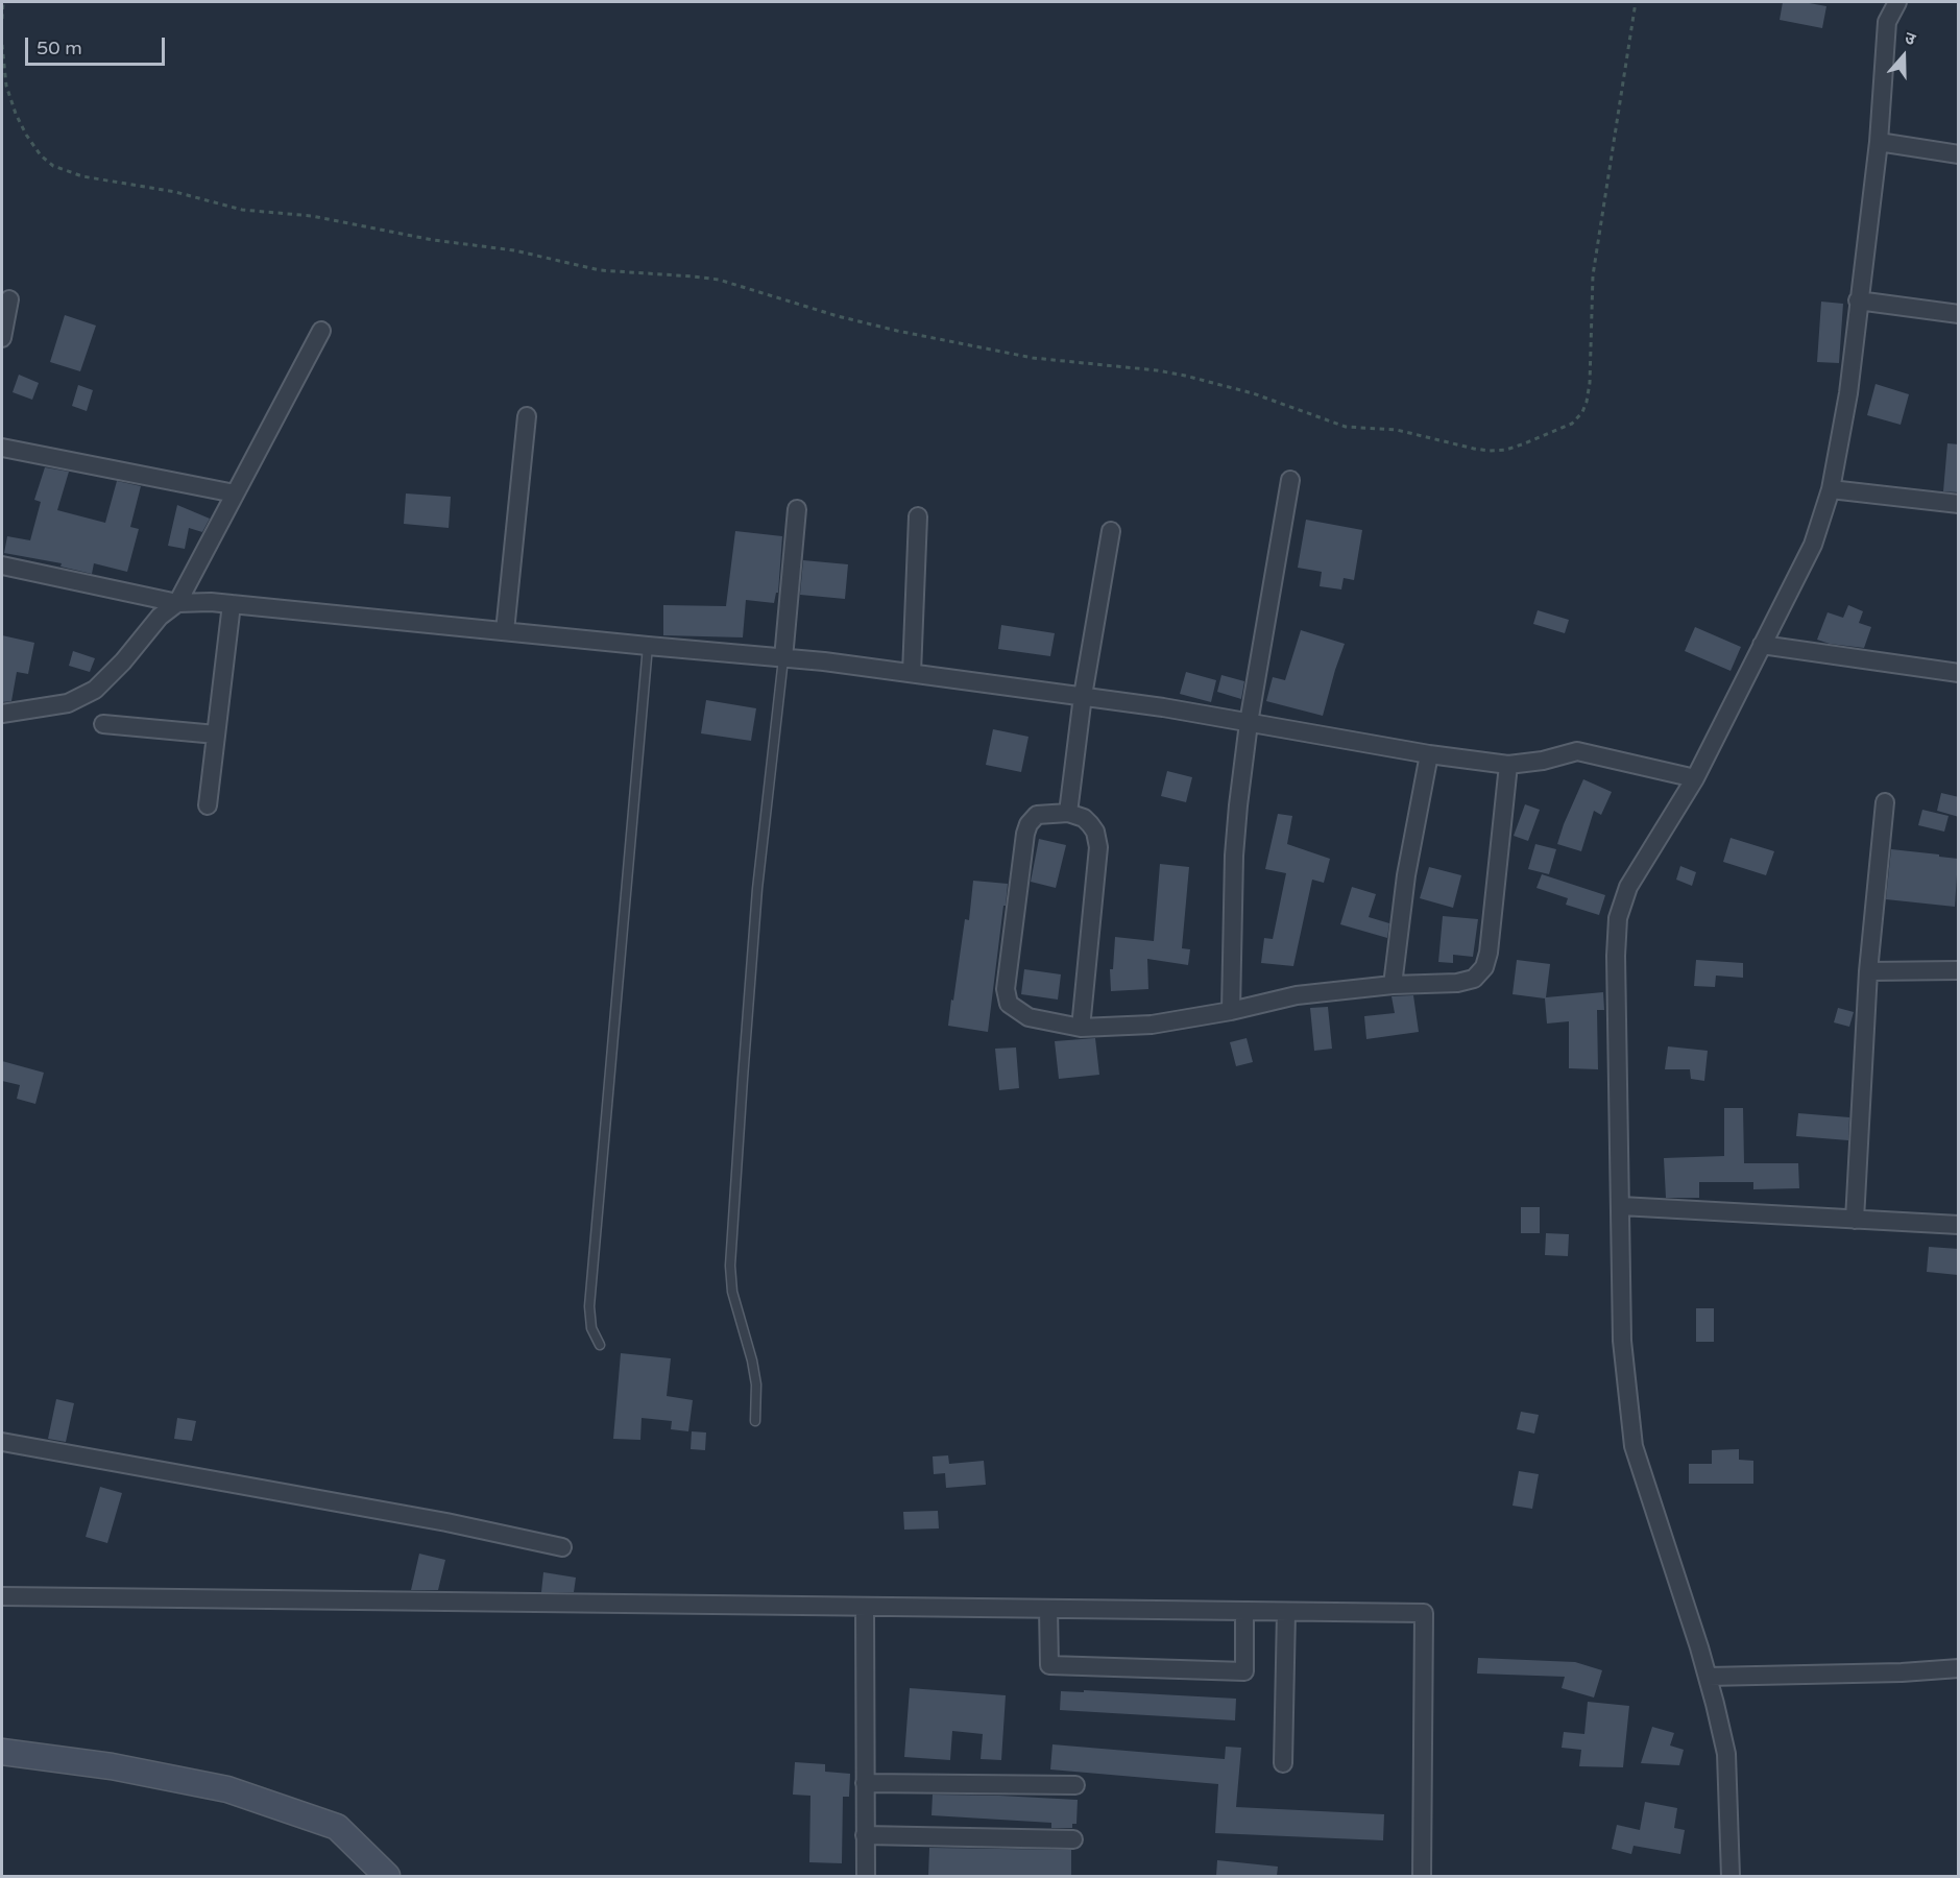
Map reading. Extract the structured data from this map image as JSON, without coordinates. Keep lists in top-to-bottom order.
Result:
{
  "scale_bar": "50 m",
  "north": "top"
}
